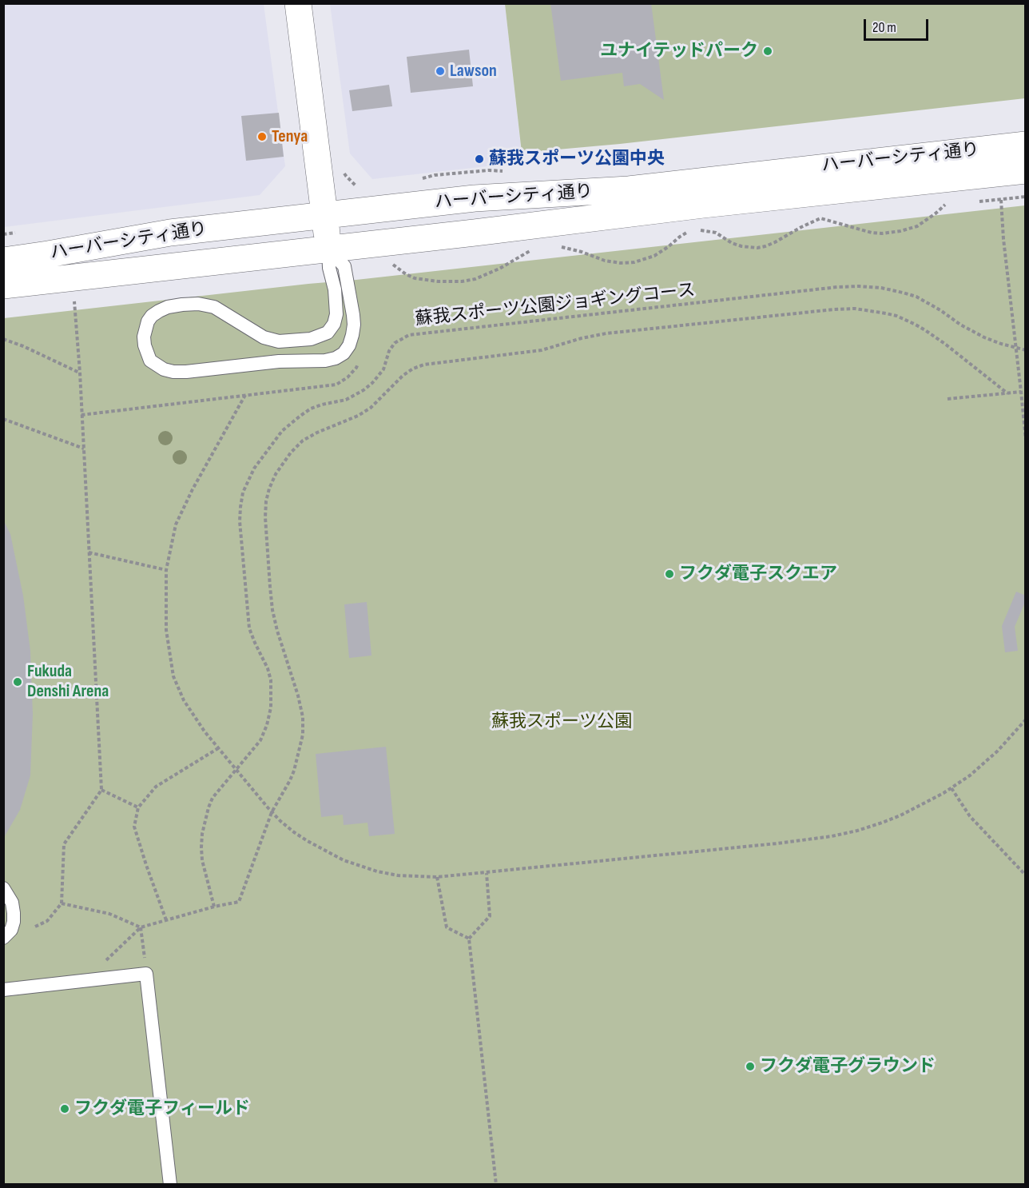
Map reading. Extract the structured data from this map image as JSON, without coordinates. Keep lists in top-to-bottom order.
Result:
{
  "streets": {
    "street": ["ハーバーシティ通り"],
    "path": ["蘇我スポーツ公園ジョギングコース"]
  },
  "parks": ["蘇我スポーツ公園"],
  "places": [
    "ユナイテッドパーク",
    "Lawson",
    "Tenya",
    "蘇我スポーツ公園中央",
    "フクダ電子スクエア",
    "Fukuda Denshi Arena",
    "フクダ電子グラウンド",
    "フクダ電子フィールド"
  ],
  "scale_bar": "20 m"
}
